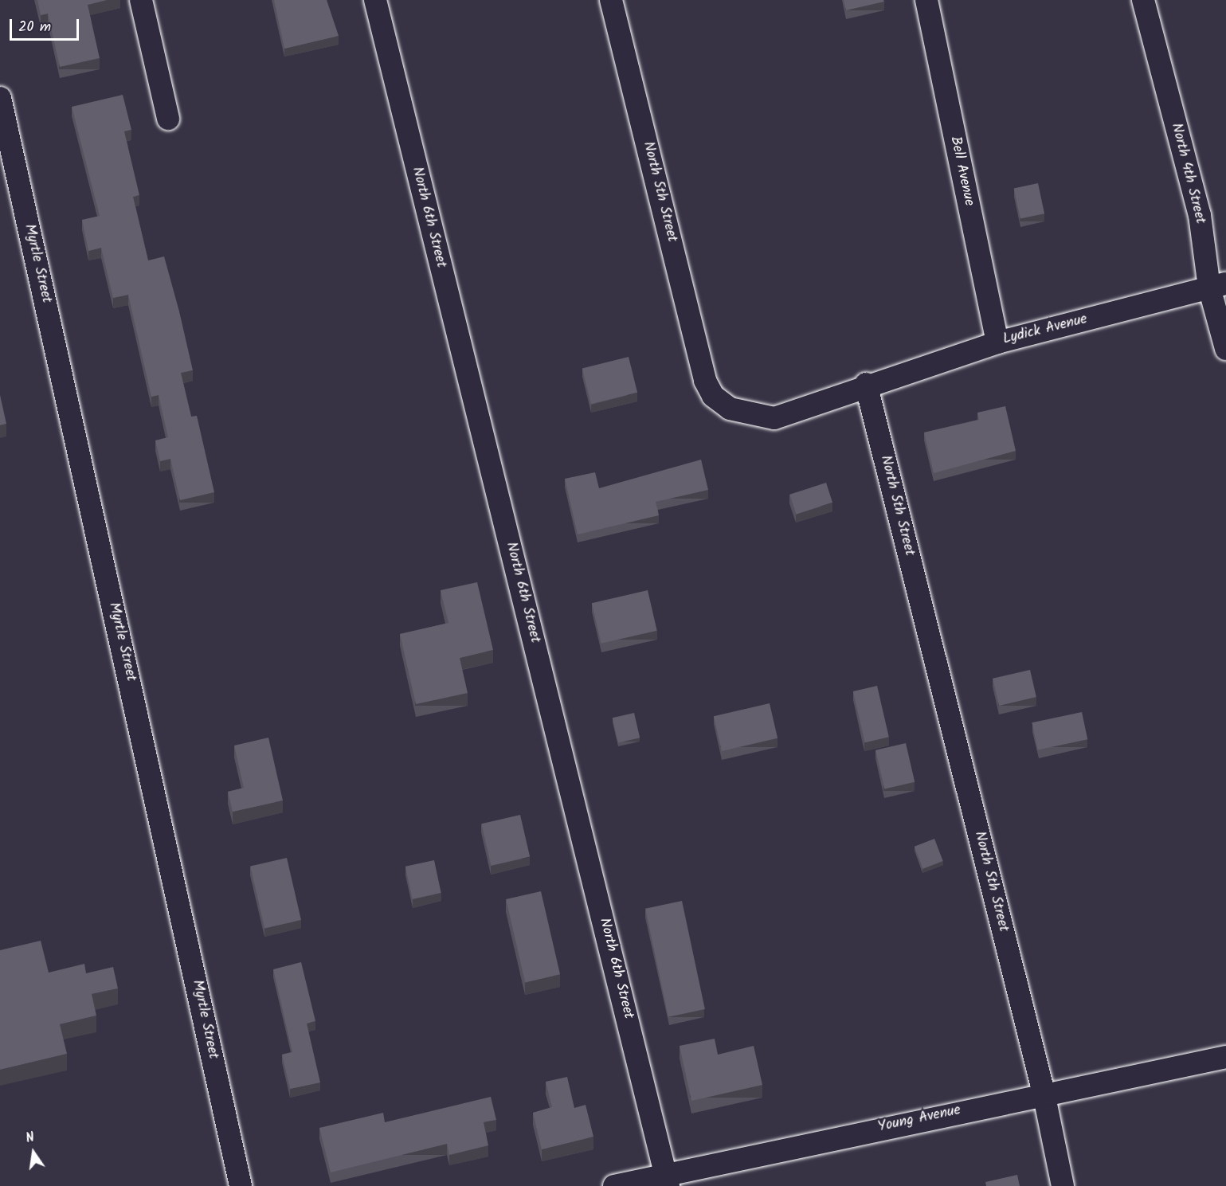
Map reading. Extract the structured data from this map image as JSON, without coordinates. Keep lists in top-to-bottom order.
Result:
{
  "streets": {
    "street": [
      "Bell Avenue",
      "North 4th Street",
      "North 5th Street",
      "North 6th Street",
      "Myrtle Street",
      "Lydick Avenue",
      "Young Avenue"
    ]
  },
  "crossings": [
    ["Bell Avenue", "Lydick Avenue"],
    ["North 4th Street", "Lydick Avenue"],
    ["North 5th Street", "Lydick Avenue"],
    ["North 5th Street", "Young Avenue"],
    ["North 6th Street", "Young Avenue"]
  ],
  "scale_bar": "20 m",
  "north": "top"
}
